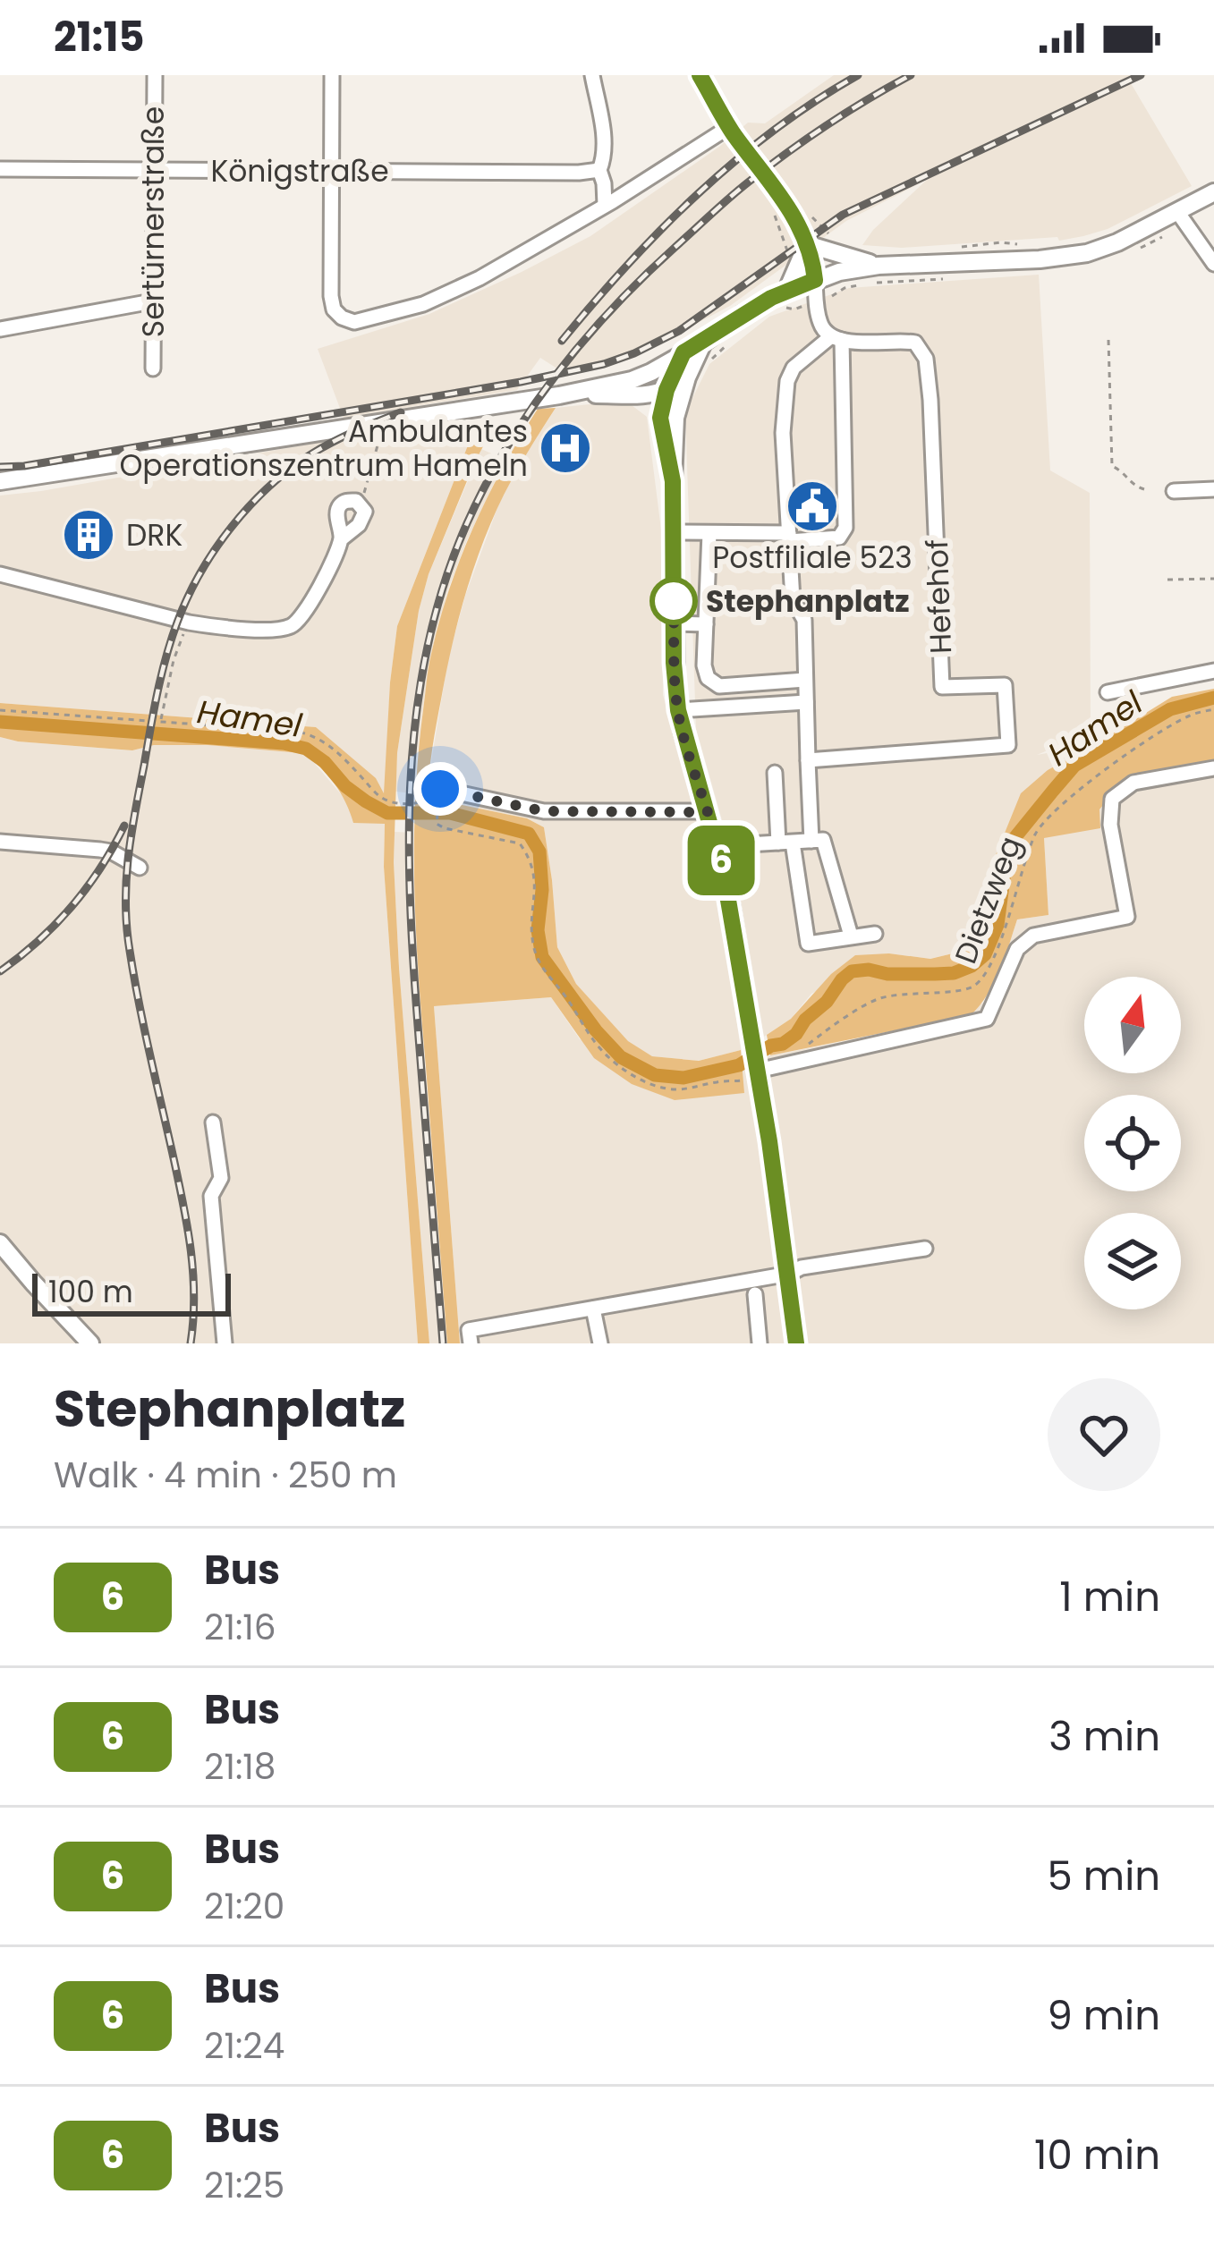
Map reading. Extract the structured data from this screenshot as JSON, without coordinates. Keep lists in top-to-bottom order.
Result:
{
  "streets": {
    "street": ["Königstraße", "Sertürnerstraße", "Hefehof"],
    "path": ["Dietzweg"]
  },
  "crossings": [
    ["Königstraße", "Sertürnerstraße"]
  ],
  "water": ["Hamel"],
  "places": {
    "hospital": ["Ambulantes Operationszentrum Hameln"],
    "public building": ["Postfiliale 523"],
    "building": ["DRK"],
    "other": ["Stephanplatz"]
  },
  "lines": ["bus line 6"],
  "scale_bar": "100 m",
  "north": "top",
  "page": {
    "status": "21:15",
    "on_map": "6",
    "scale": "100 m",
    "heading": ["Stephanplatz", "Walk · 4 min · 250 m"],
    "list": [
      {
        "mark": "6",
        "name": "Bus",
        "note": "21:16",
        "value": "1 min"
      },
      {
        "mark": "6",
        "name": "Bus",
        "note": "21:18",
        "value": "3 min"
      },
      {
        "mark": "6",
        "name": "Bus",
        "note": "21:20",
        "value": "5 min"
      },
      {
        "mark": "6",
        "name": "Bus",
        "note": "21:24",
        "value": "9 min"
      },
      {
        "mark": "6",
        "name": "Bus",
        "note": "21:25",
        "value": "10 min"
      }
    ]
  }
}
